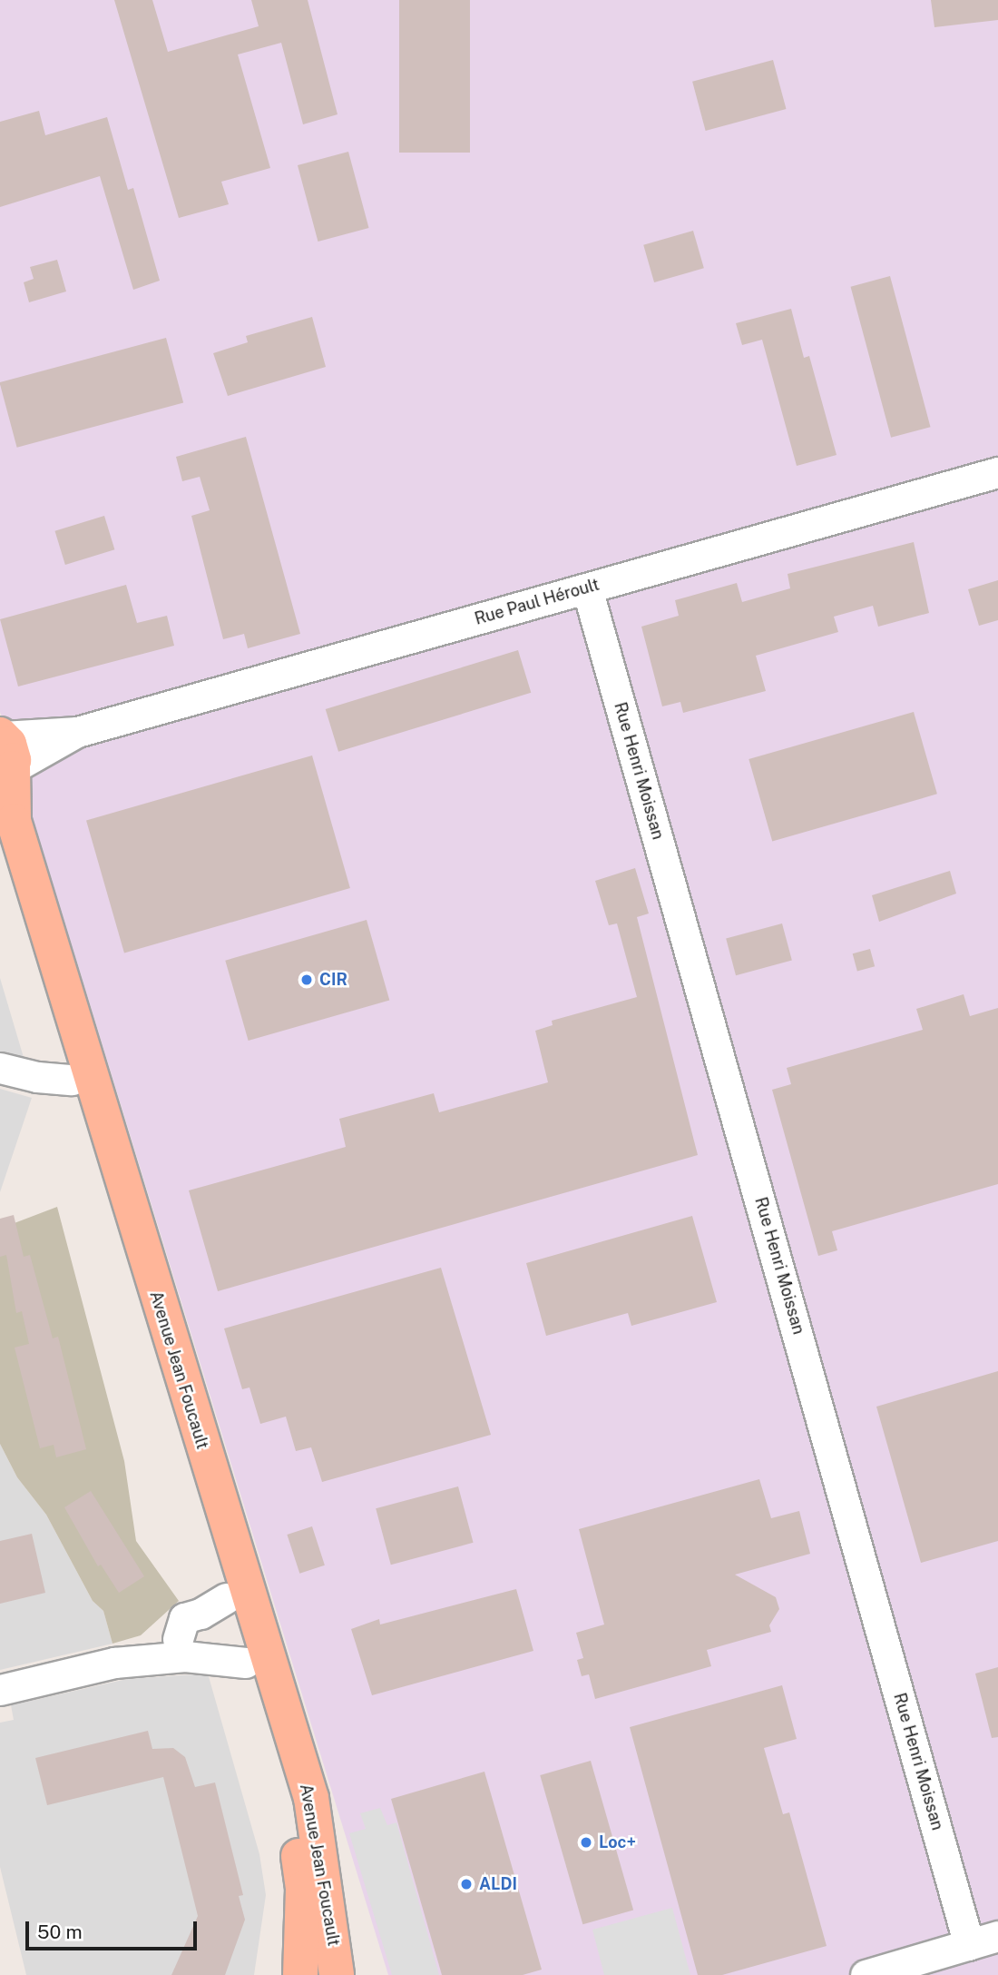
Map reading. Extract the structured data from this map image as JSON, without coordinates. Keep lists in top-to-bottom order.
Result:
{
  "streets": {
    "main road": ["Avenue Jean Foucault"],
    "street": ["Rue Paul Héroult", "Rue Henri Moissan"]
  },
  "crossings": [
    ["Rue Paul Héroult", "Rue Henri Moissan"],
    ["Rue Paul Héroult", "Avenue Jean Foucault"]
  ],
  "places": ["CIR", "Loc+", "ALDI"],
  "scale_bar": "50 m"
}
